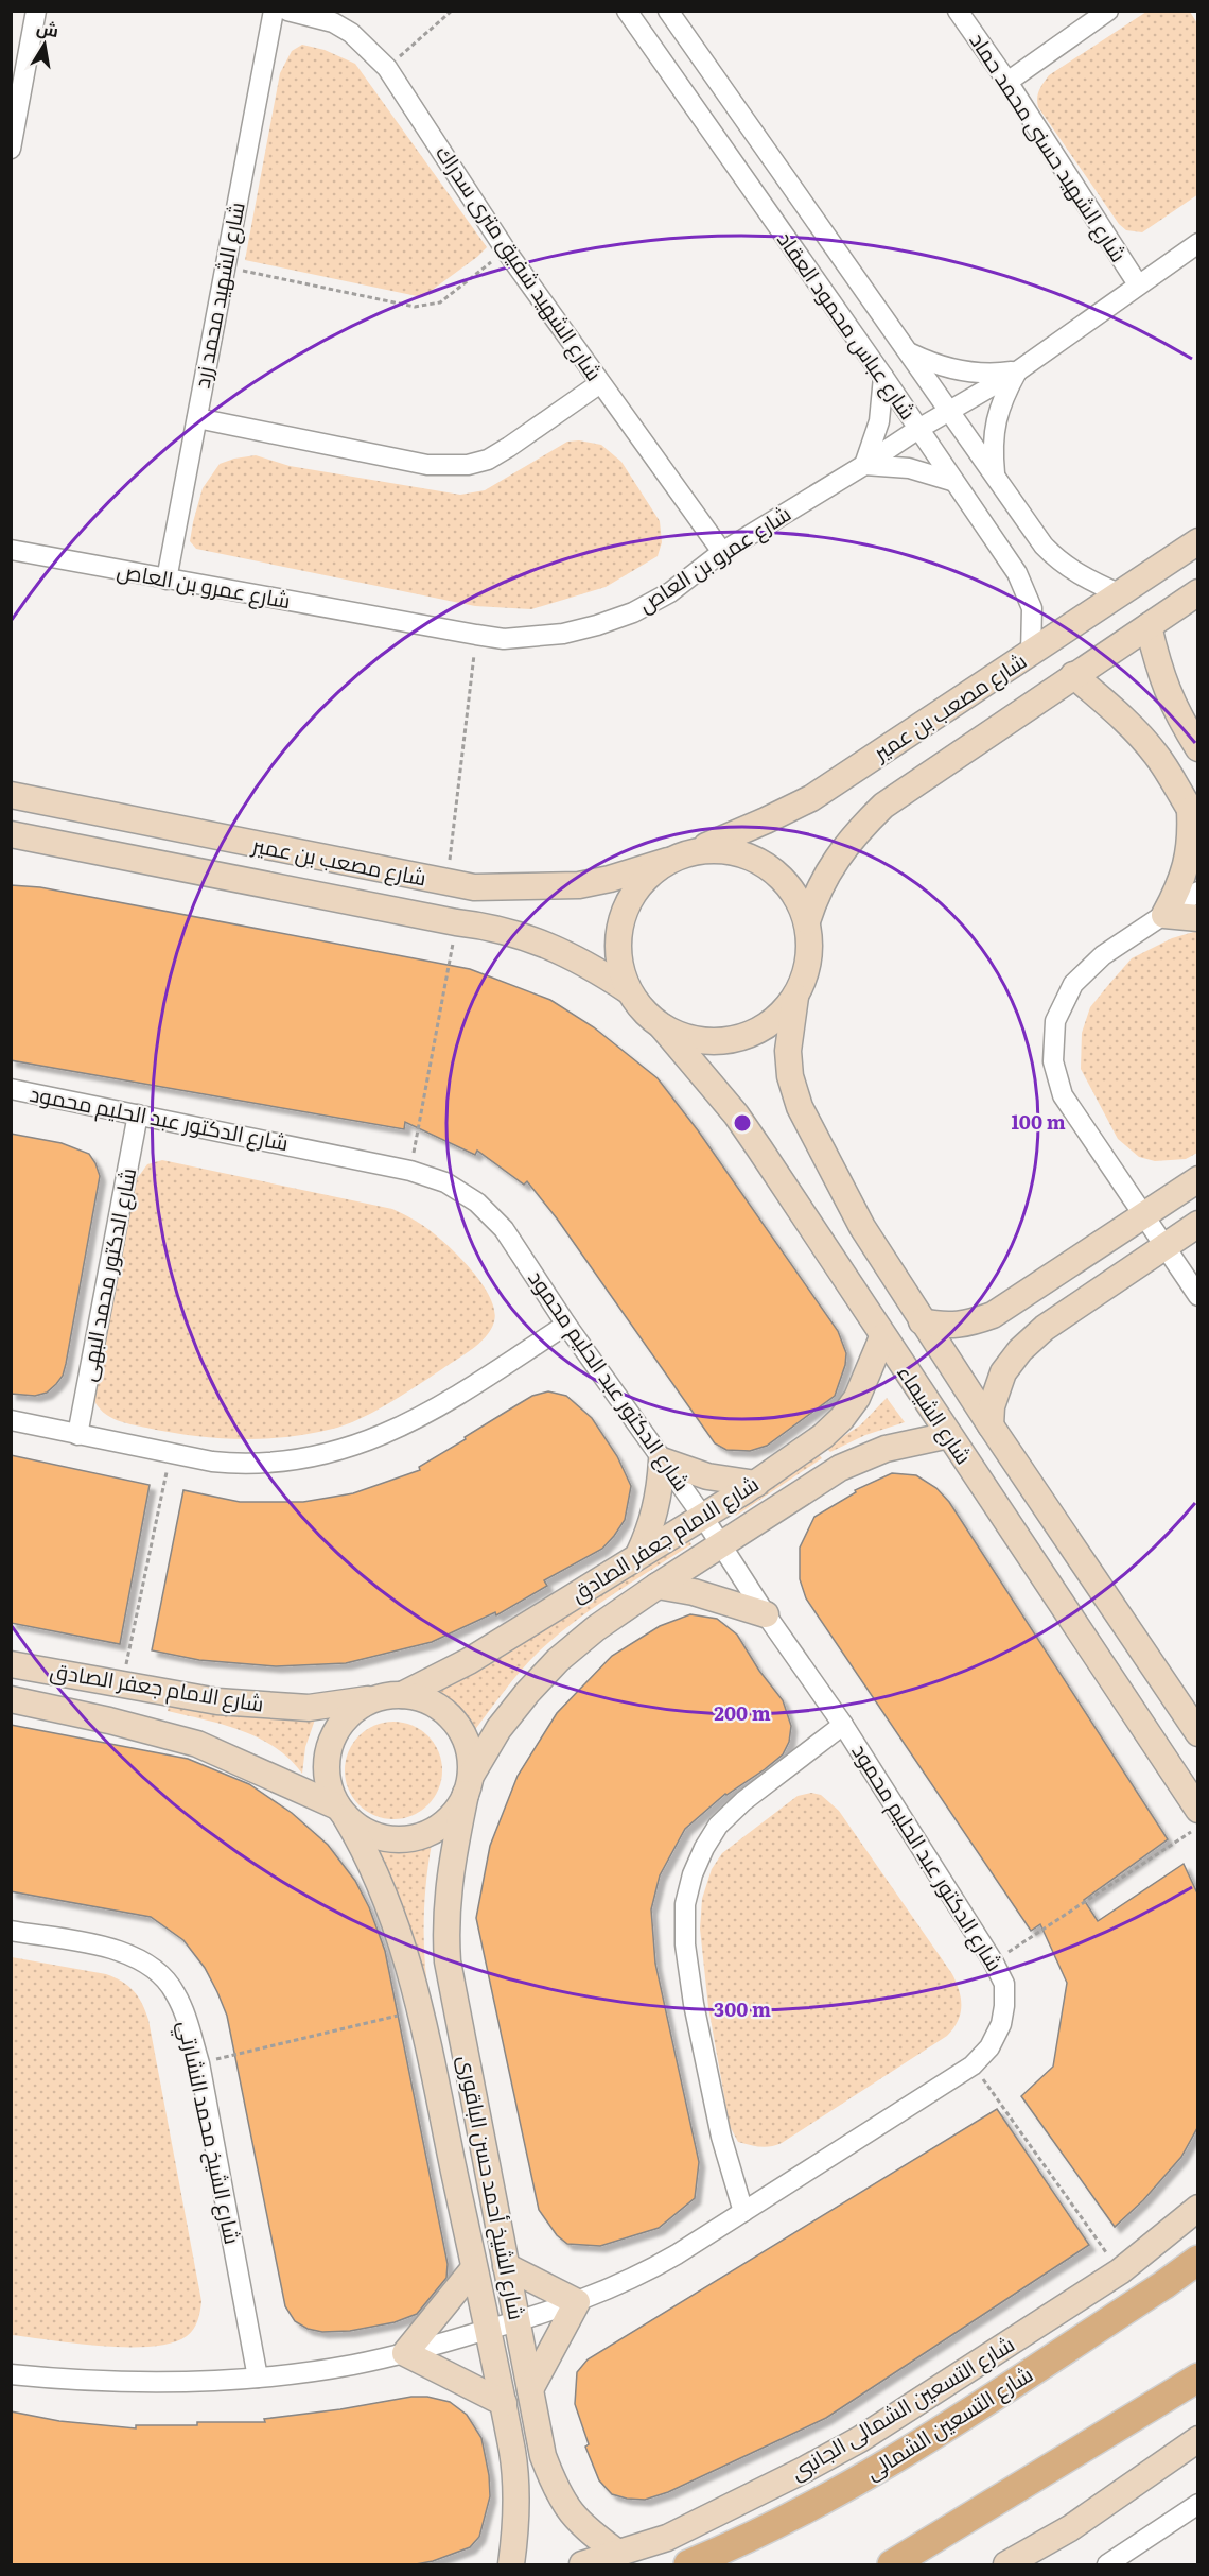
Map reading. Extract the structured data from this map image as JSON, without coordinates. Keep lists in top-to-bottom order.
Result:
{
  "streets": {
    "main road": ["شارع التسعين الشمالى"],
    "street": [
      "شارع الشهيد حسنى محمد حماد",
      "شارع الشهيد شفيق مترى سدراك",
      "شارع الشهيد محمد زرد",
      "شارع عباس محمود العقاد",
      "شارع عمرو بن العاص",
      "شارع مصعب بن عمير",
      "شارع الدكتور عبد الحليم محمود",
      "شارع الدكتور محمد البهى",
      "شارع الشيماء",
      "شارع الامام جعفر الصادق",
      "شارع الشيخ محمد النشارتي",
      "شارع الشيخ أحمد حسن الباقورى",
      "شارع التسعين الشمالى الجانبى"
    ]
  },
  "crossings": [
    ["شارع الشهيد حسنى محمد حماد", "شارع عمرو بن العاص"],
    ["شارع الشهيد شفيق مترى سدراك", "شارع عمرو بن العاص"],
    ["شارع الشهيد محمد زرد", "شارع عمرو بن العاص"],
    ["شارع عباس محمود العقاد", "شارع عمرو بن العاص"],
    ["شارع عباس محمود العقاد", "شارع مصعب بن عمير"],
    ["شارع مصعب بن عمير", "شارع الشيماء"],
    ["شارع الدكتور عبد الحليم محمود", "شارع الدكتور محمد البهى"],
    ["شارع الدكتور عبد الحليم محمود", "شارع الامام جعفر الصادق"],
    ["شارع الدكتور عبد الحليم محمود", "شارع الشيخ محمد النشارتي"],
    ["شارع الدكتور عبد الحليم محمود", "شارع الشيخ أحمد حسن الباقورى"],
    ["شارع الشيماء", "شارع الامام جعفر الصادق"],
    ["شارع الامام جعفر الصادق", "شارع الشيخ أحمد حسن الباقورى"],
    ["شارع الشيخ أحمد حسن الباقورى", "شارع التسعين الشمالى الجانبى"]
  ],
  "north": "top",
  "rings": ["100 m", "200 m", "300 m"]
}
